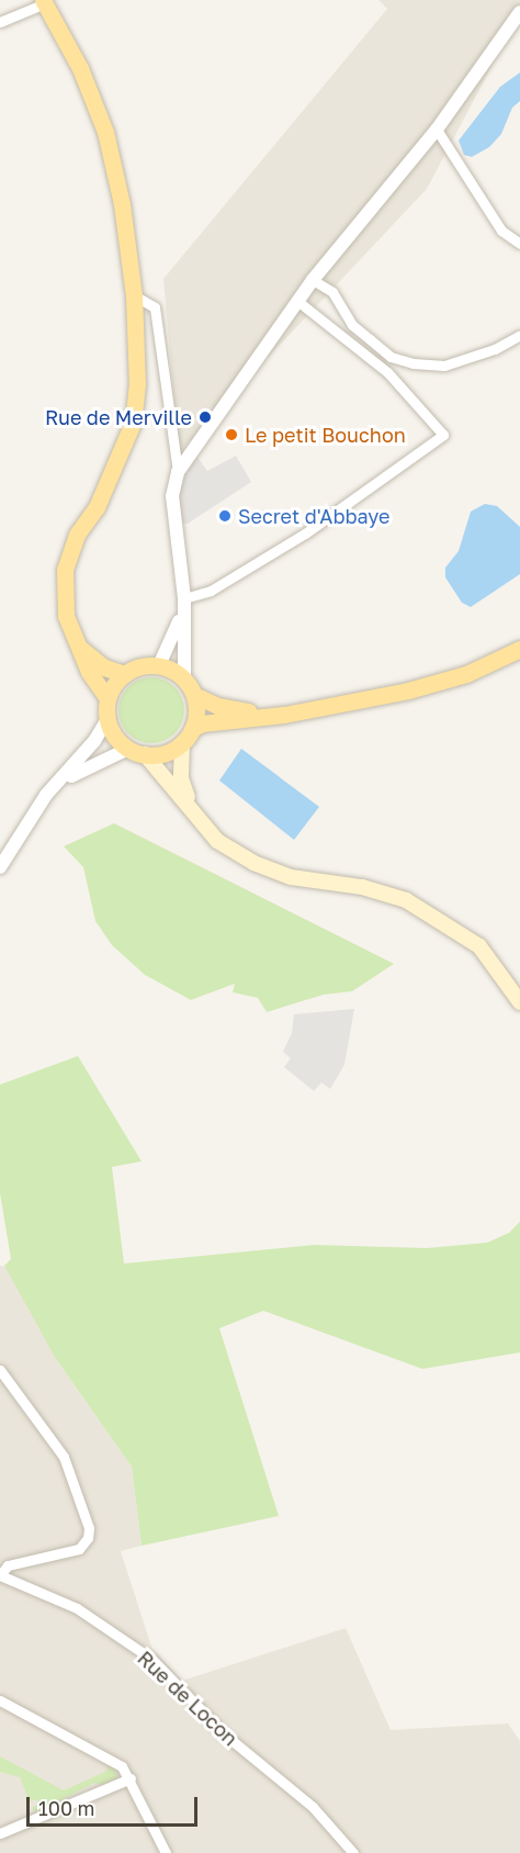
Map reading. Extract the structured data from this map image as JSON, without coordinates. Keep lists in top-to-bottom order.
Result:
{
  "streets": {
    "street": ["Rue de Locon"]
  },
  "places": ["Rue de Merville", "Le petit Bouchon", "Secret d'Abbaye"],
  "scale_bar": "100 m"
}
